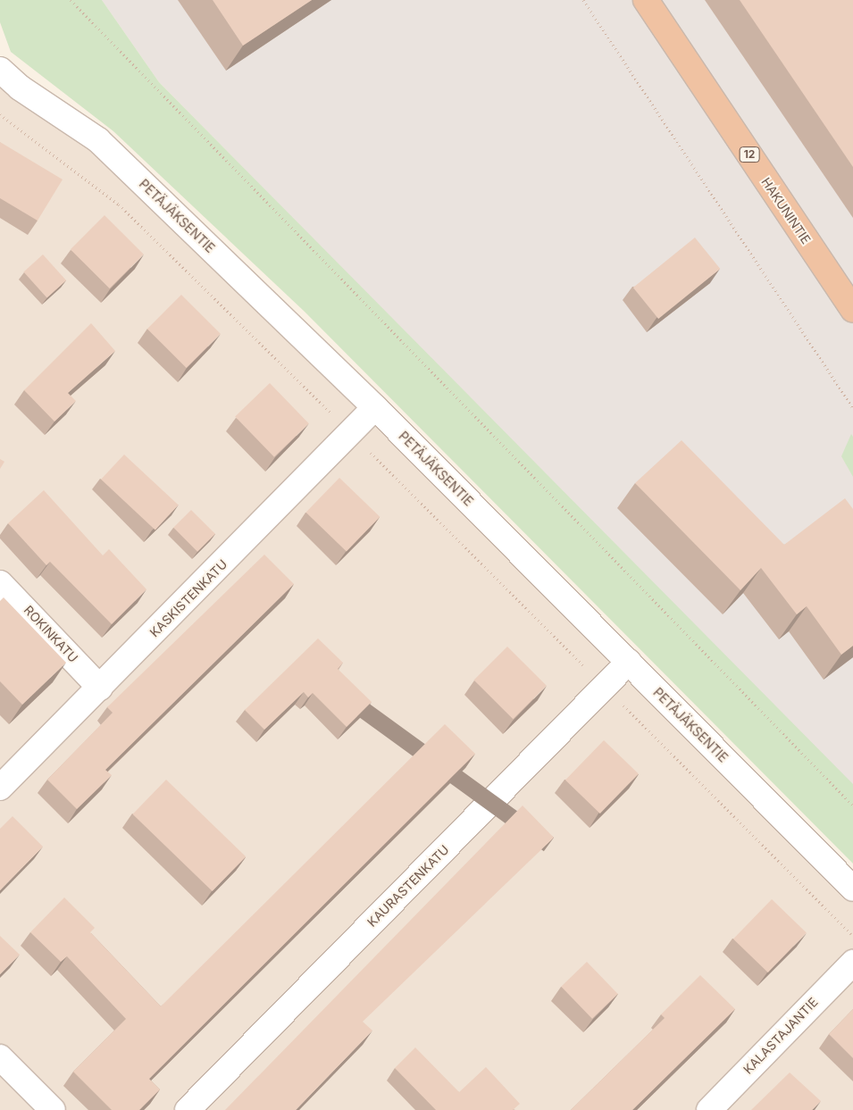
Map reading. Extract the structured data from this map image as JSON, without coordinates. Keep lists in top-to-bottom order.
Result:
{
  "streets": {
    "highway": ["12", "HAKUNINTIE"],
    "street": [
      "PETÄJÄKSENTIE",
      "KASKISTENKATU",
      "ROKINKATU",
      "KAURASTENKATU",
      "KALASTAJANTIE"
    ]
  },
  "crossings": [
    ["PETÄJÄKSENTIE", "KASKISTENKATU"],
    ["PETÄJÄKSENTIE", "KAURASTENKATU"],
    ["KASKISTENKATU", "ROKINKATU"]
  ]
}
